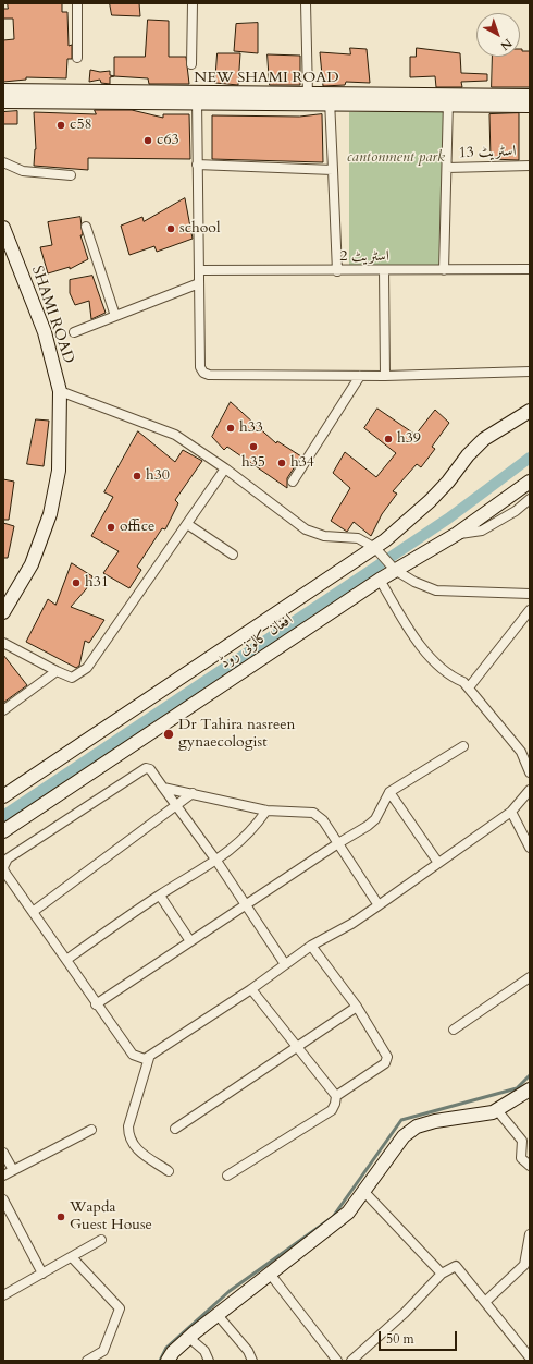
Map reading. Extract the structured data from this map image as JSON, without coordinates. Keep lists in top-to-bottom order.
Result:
{
  "streets": {
    "street": [
      "NEW SHAMI ROAD",
      "اسٹریٹ 13",
      "اسٹریٹ 2",
      "SHAMI ROAD",
      "افغان کالونی روڈ"
    ]
  },
  "parks": ["cantonment park"],
  "places": [
    "c58",
    "c63",
    "school",
    "h33",
    "h39",
    "h35",
    "h34",
    "h30",
    "office",
    "h31",
    "Dr Tahira nasreen gynaecologist",
    "Wapda Guest House"
  ],
  "scale_bar": "50 m",
  "north": "bottom right"
}
